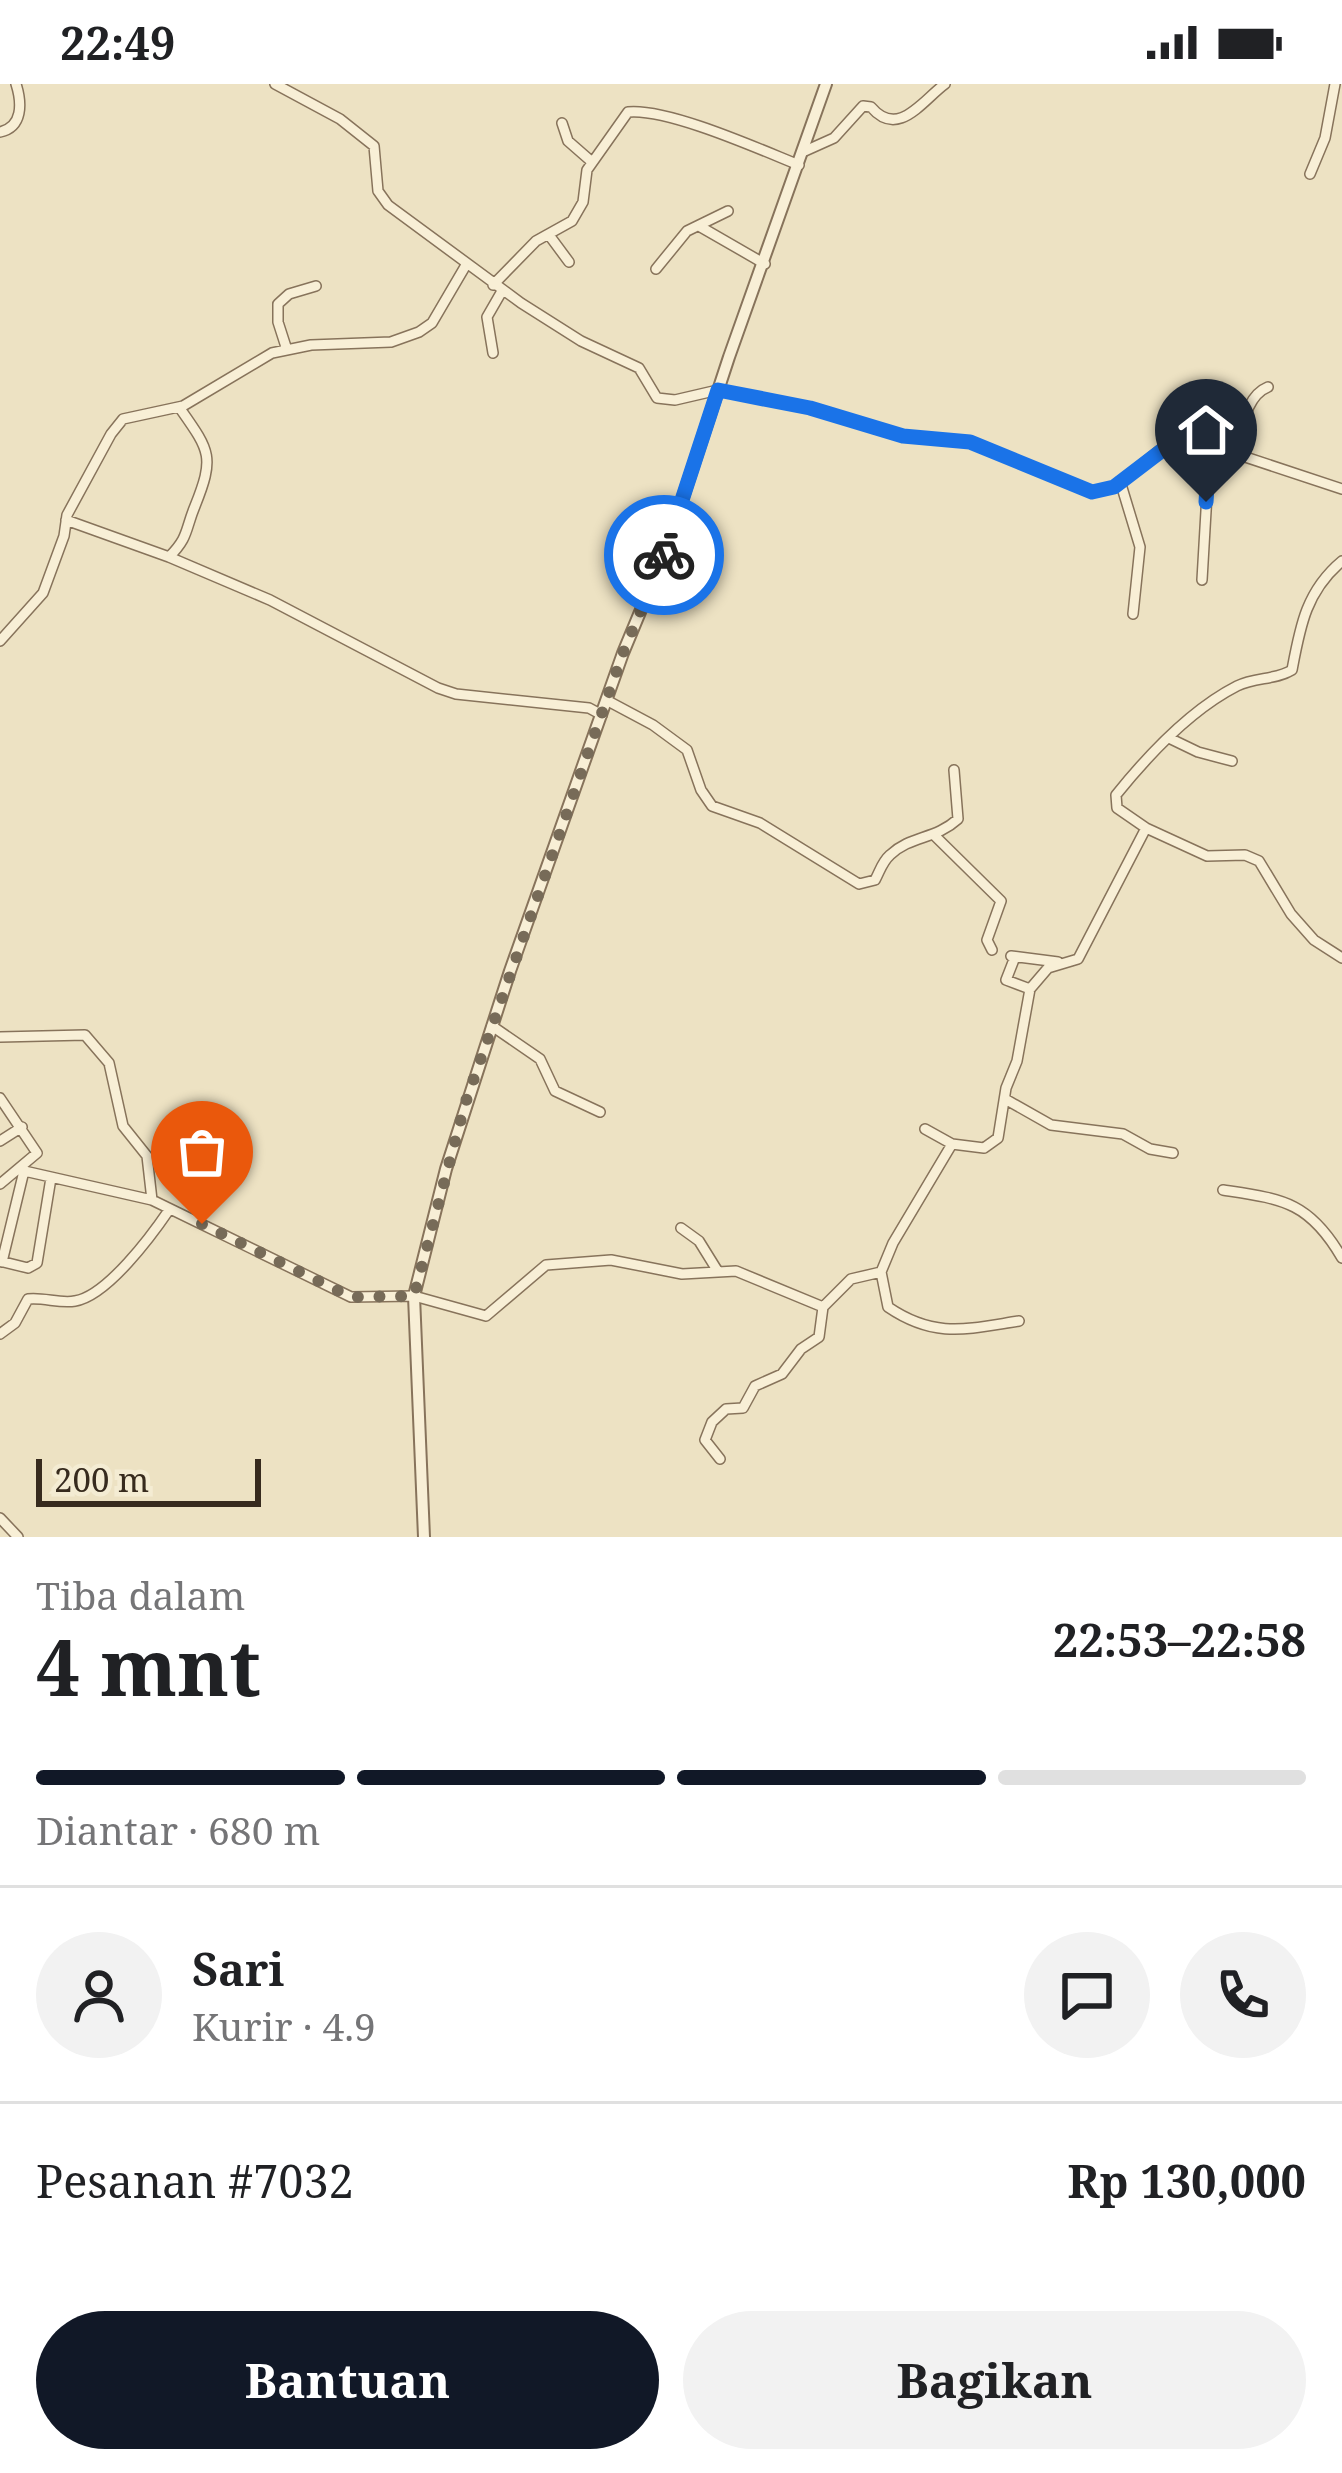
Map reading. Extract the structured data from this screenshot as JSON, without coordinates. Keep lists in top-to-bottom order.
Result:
{
  "scale_bar": "200 m",
  "page": {
    "status": "22:49",
    "scale": "200 m",
    "heading": ["4 mnt", "Tiba dalam", "22:53–22:58"],
    "panel": [
      "Sari",
      "Kurir · 4.9",
      "Pesanan #7032",
      "Rp 130,000"
    ],
    "bar": "Diantar · 680 m",
    "buttons": ["Bantuan", "Bagikan"]
  }
}
